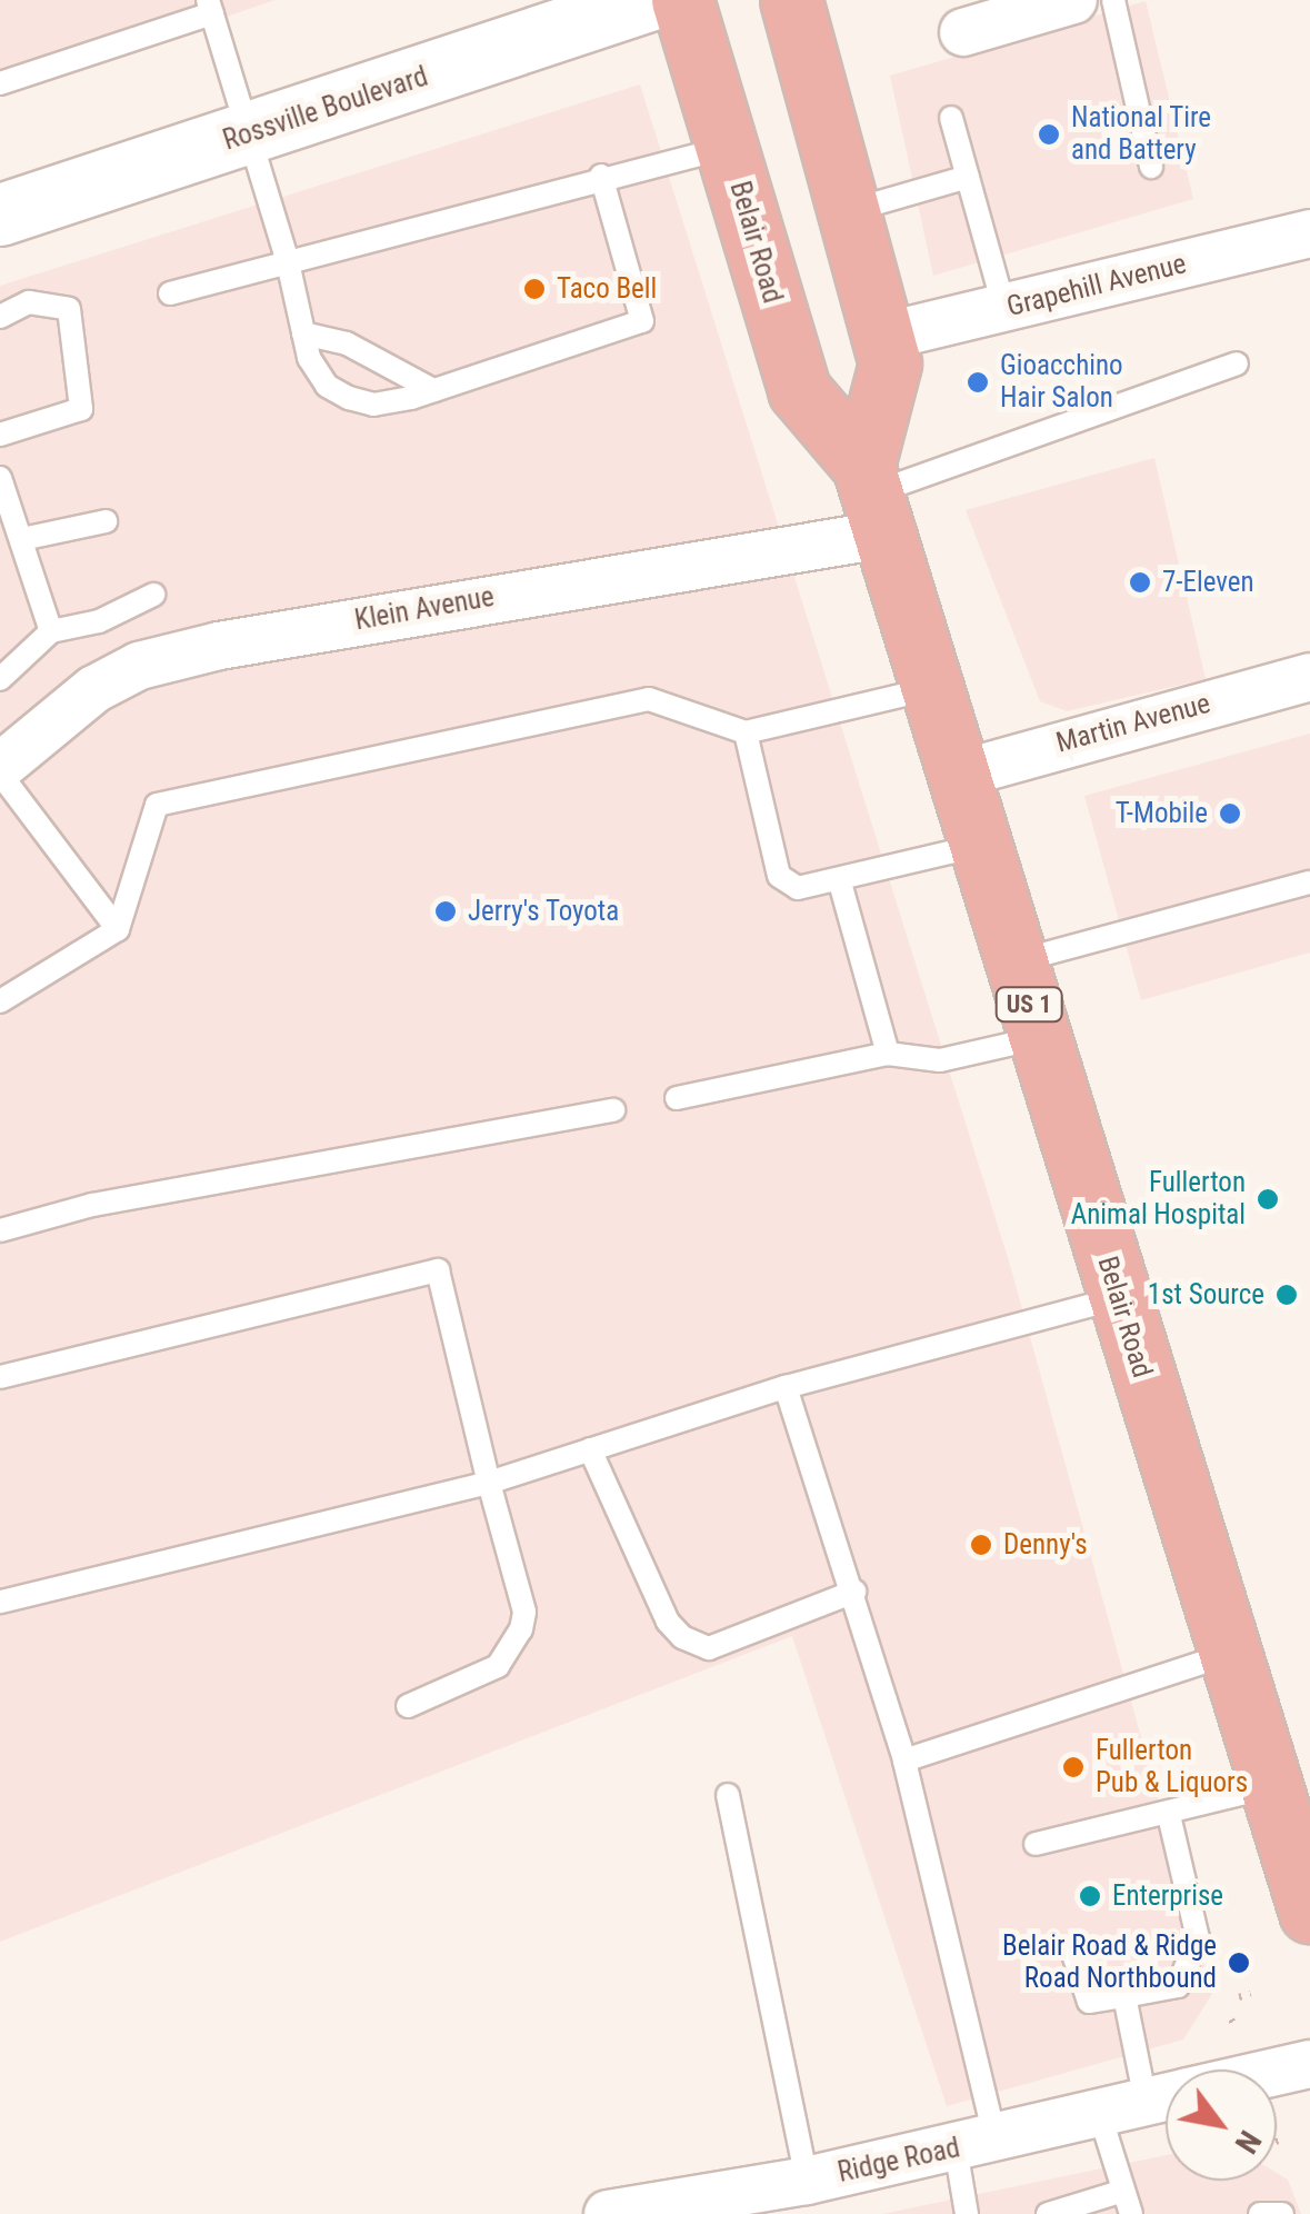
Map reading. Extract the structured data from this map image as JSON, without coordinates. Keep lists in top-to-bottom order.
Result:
{
  "streets": {
    "highway": ["Belair Road", "US 1"],
    "main road": ["Rossville Boulevard"],
    "street": [
      "Grapehill Avenue",
      "Klein Avenue",
      "Martin Avenue",
      "Ridge Road"
    ]
  },
  "crossings": [
    ["Belair Road", "Klein Avenue"],
    ["Belair Road", "Martin Avenue"]
  ],
  "places": [
    "National Tire and Battery",
    "Taco Bell",
    "Gioacchino Hair Salon",
    "7-Eleven",
    "T-Mobile",
    "Jerry's Toyota",
    "Fullerton Animal Hospital",
    "1st Source",
    "Denny's",
    "Fullerton Pub & Liquors",
    "Enterprise",
    "Belair Road & Ridge Road Northbound"
  ],
  "north": "bottom right"
}
